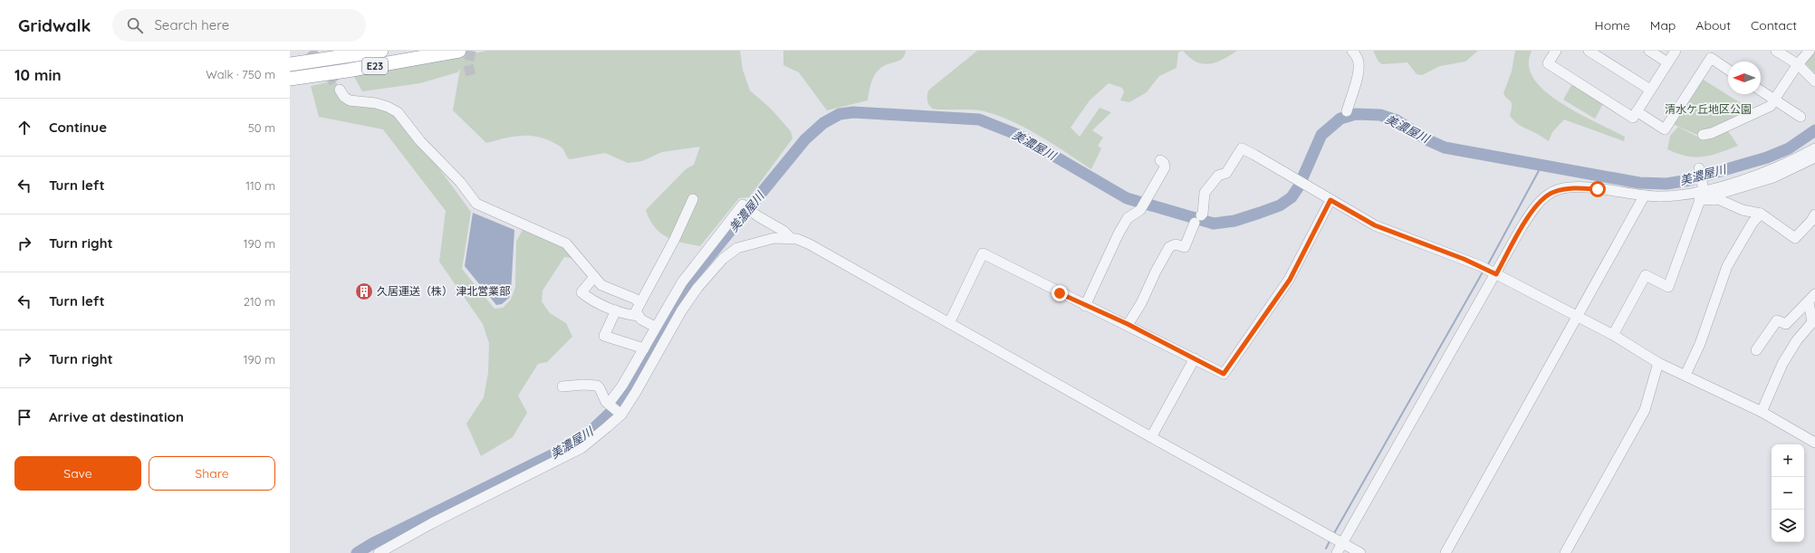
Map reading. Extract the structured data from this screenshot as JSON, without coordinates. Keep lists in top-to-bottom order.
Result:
{
  "streets": {
    "highway": ["E23"]
  },
  "water": ["美濃屋川"],
  "parks": ["清水ケ丘地区公園"],
  "places": {
    "building": ["久居運送（株） 津北営業部"]
  },
  "north": "left",
  "page": {
    "header": "Gridwalk",
    "search": "Search here",
    "nav": [
      "Home",
      "Map",
      "About",
      "Contact"
    ],
    "heading": ["10 min", "Walk · 750 m"],
    "list": [
      ["Continue", "50 m"],
      ["Turn left", "110 m"],
      ["Turn right", "190 m"],
      ["Turn left", "210 m"],
      ["Turn right", "190 m"],
      "Arrive at destination"
    ],
    "map_buttons": ["+", "−"],
    "buttons": ["Save", "Share"]
  }
}
